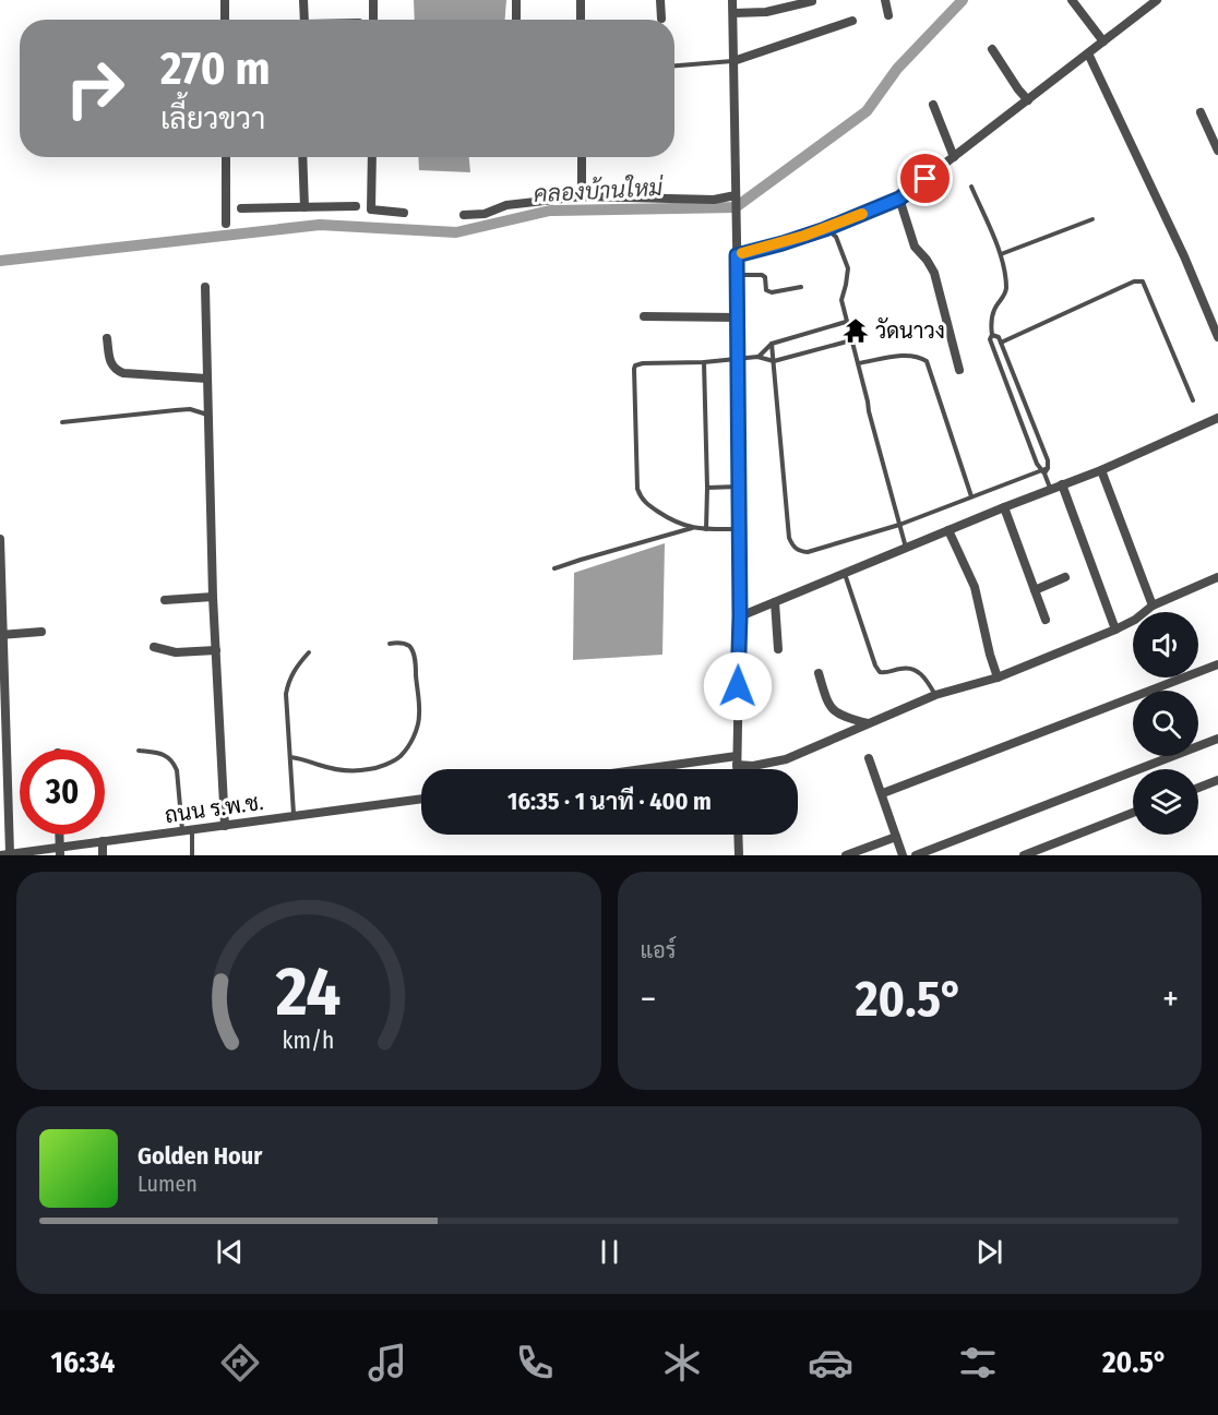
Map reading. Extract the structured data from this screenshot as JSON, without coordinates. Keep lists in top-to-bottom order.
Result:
{
  "streets": {
    "street": ["ถนน ร.พ.ช."]
  },
  "water": ["คลองบ้านใหม่"],
  "places": {
    "temple": ["วัดนาวง"]
  },
  "page": {
    "turn": ["270 m", "เลี้ยวขวา"],
    "limit": "30",
    "trip": "16:35 · 1 นาที · 400 m",
    "tile": "แอร์",
    "heat": ["−", "20.5°", "+"],
    "song": ["Golden Hour", "Lumen"],
    "tabs": ["16:34", "20.5°"],
    "gauge": ["24", "km/h"]
  }
}
